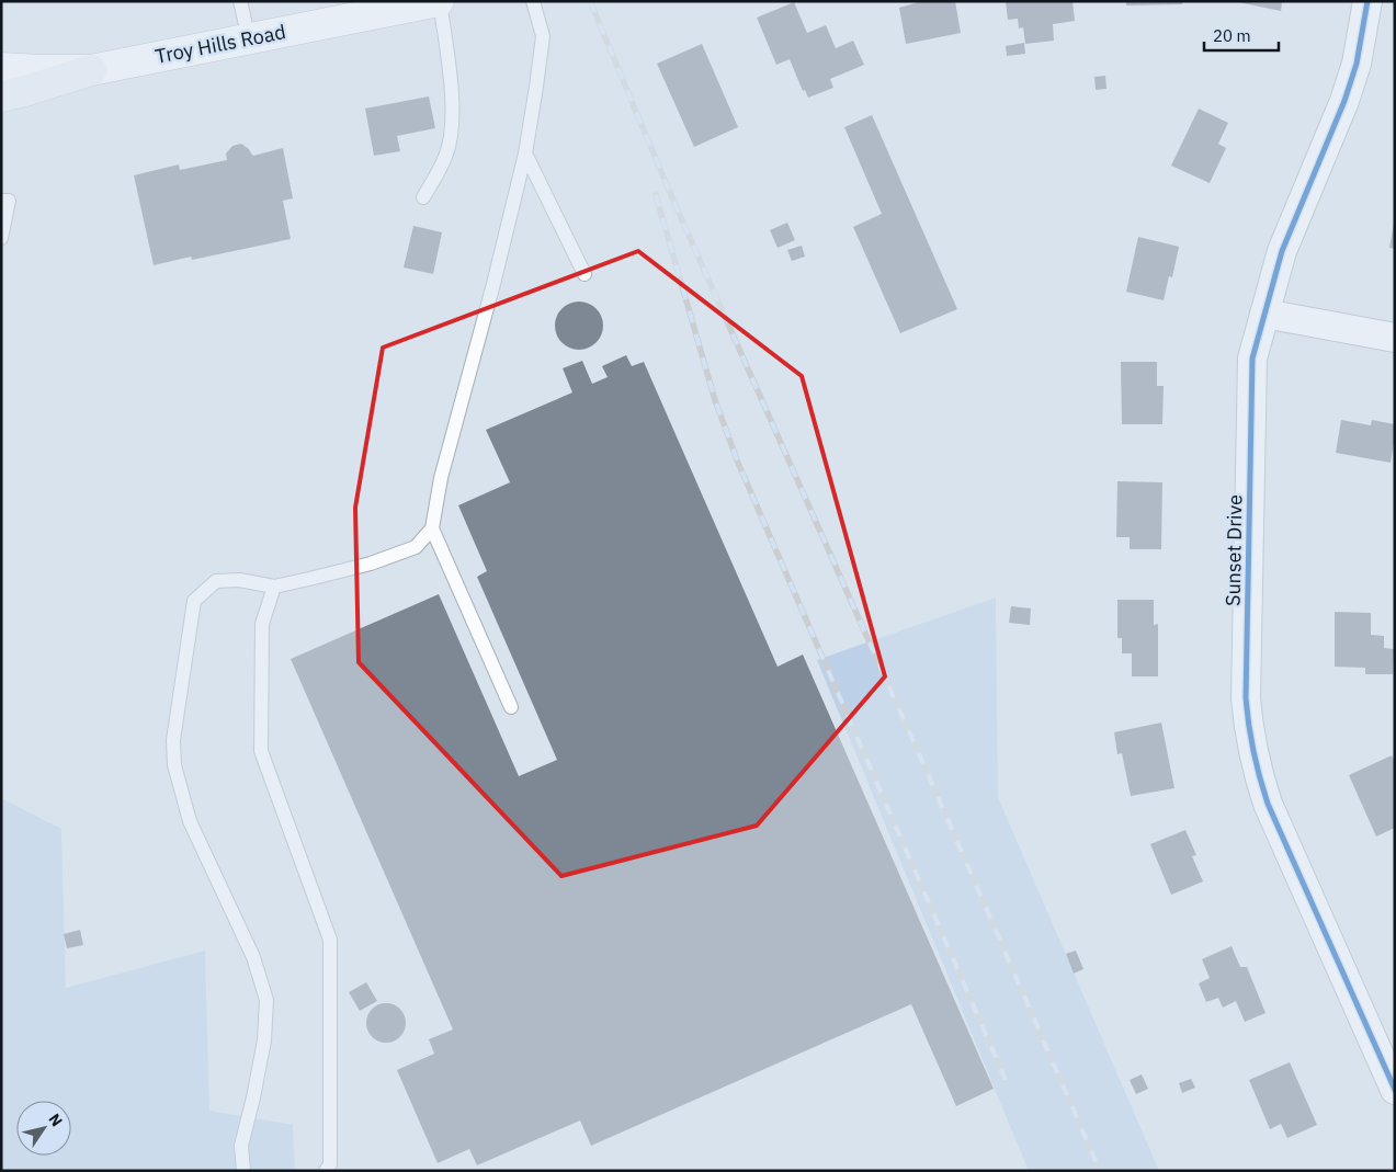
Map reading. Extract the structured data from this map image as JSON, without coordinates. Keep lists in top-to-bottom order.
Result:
{
  "streets": {
    "main road": ["Troy Hills Road"],
    "street": ["Sunset Drive"]
  },
  "scale_bar": "20 m",
  "north": "top right"
}
